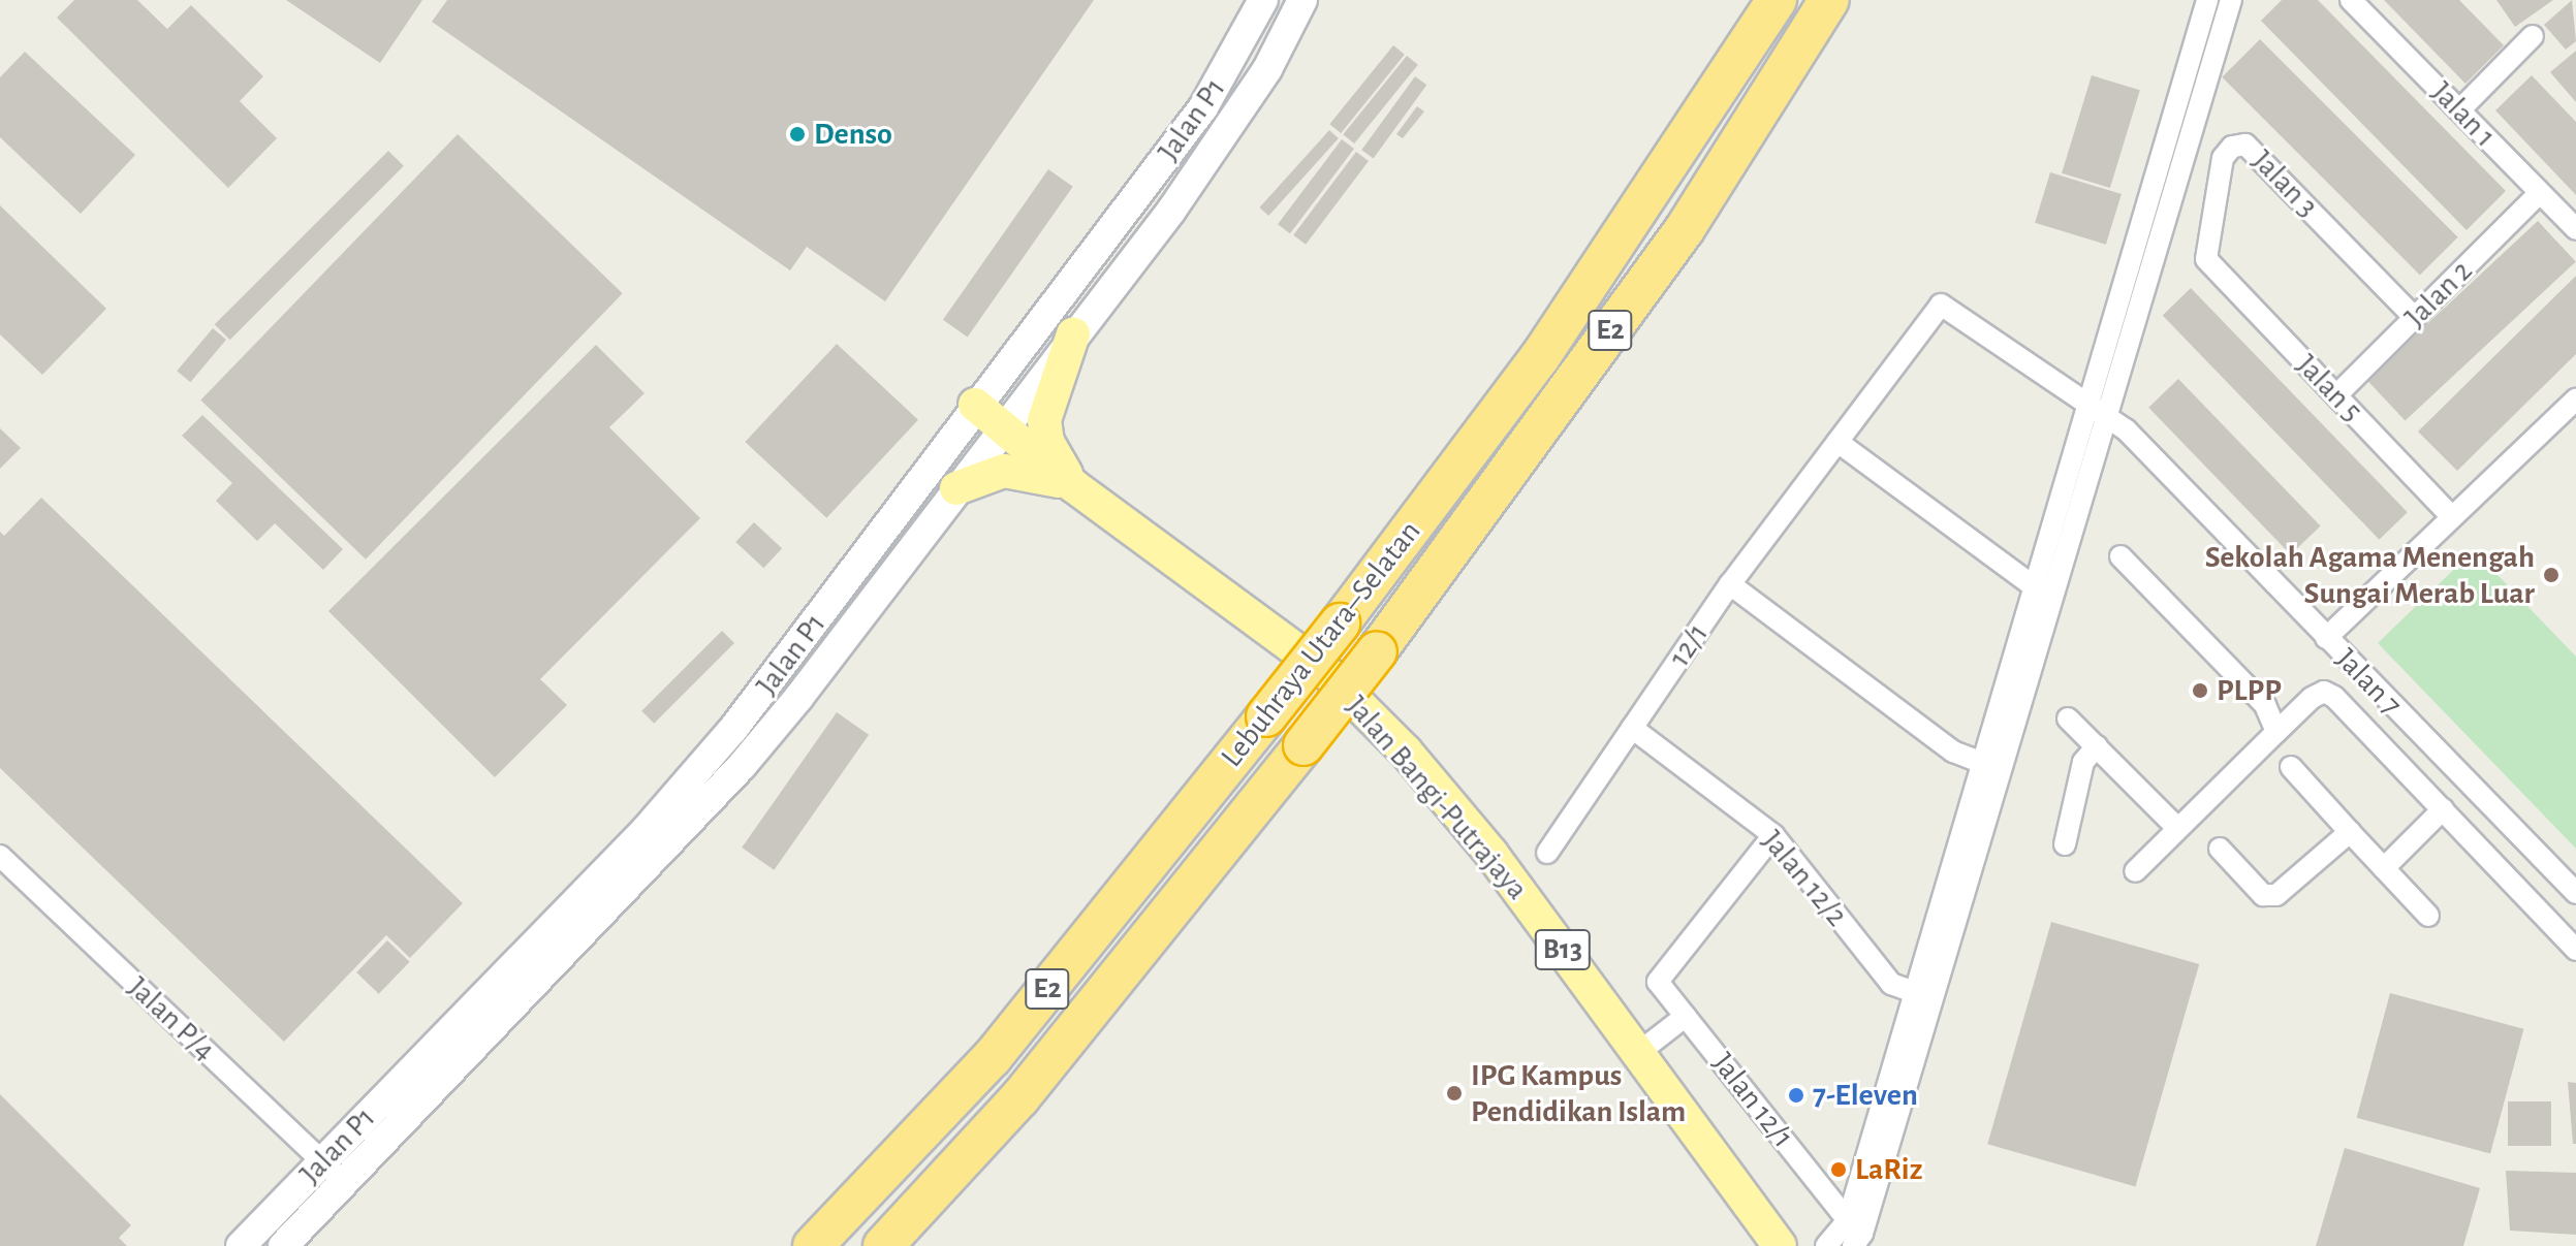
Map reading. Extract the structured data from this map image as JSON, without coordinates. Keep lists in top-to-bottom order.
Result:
{
  "streets": {
    "highway": ["E2", "Lebuhraya Utara–Selatan"],
    "main road": ["Jalan P1", "Jalan Bangi-Putrajaya", "B13"],
    "street": [
      "Jalan 1",
      "Jalan 3",
      "Jalan 2",
      "Jalan 5",
      "12/1",
      "Jalan 7",
      "Jalan 12/2",
      "Jalan P/4",
      "Jalan 12/1"
    ]
  },
  "crossings": [
    ["Jalan 1", "Jalan 2"],
    ["Jalan P1", "B13"],
    ["Jalan P1", "Jalan P/4"],
    ["Jalan 3", "Jalan 2"],
    ["Jalan 3", "Jalan 5"],
    ["Jalan 2", "Jalan 5"],
    ["12/1", "Jalan 7"],
    ["12/1", "Jalan 12/2"],
    ["Jalan Bangi-Putrajaya", "B13"],
    ["Jalan 12/2", "Jalan 12/1"]
  ],
  "places": [
    "Denso",
    "Sekolah Agama Menengah Sungai Merab Luar",
    "PLPP",
    "IPG Kampus Pendidikan Islam",
    "7-Eleven",
    "LaRiz"
  ]
}
